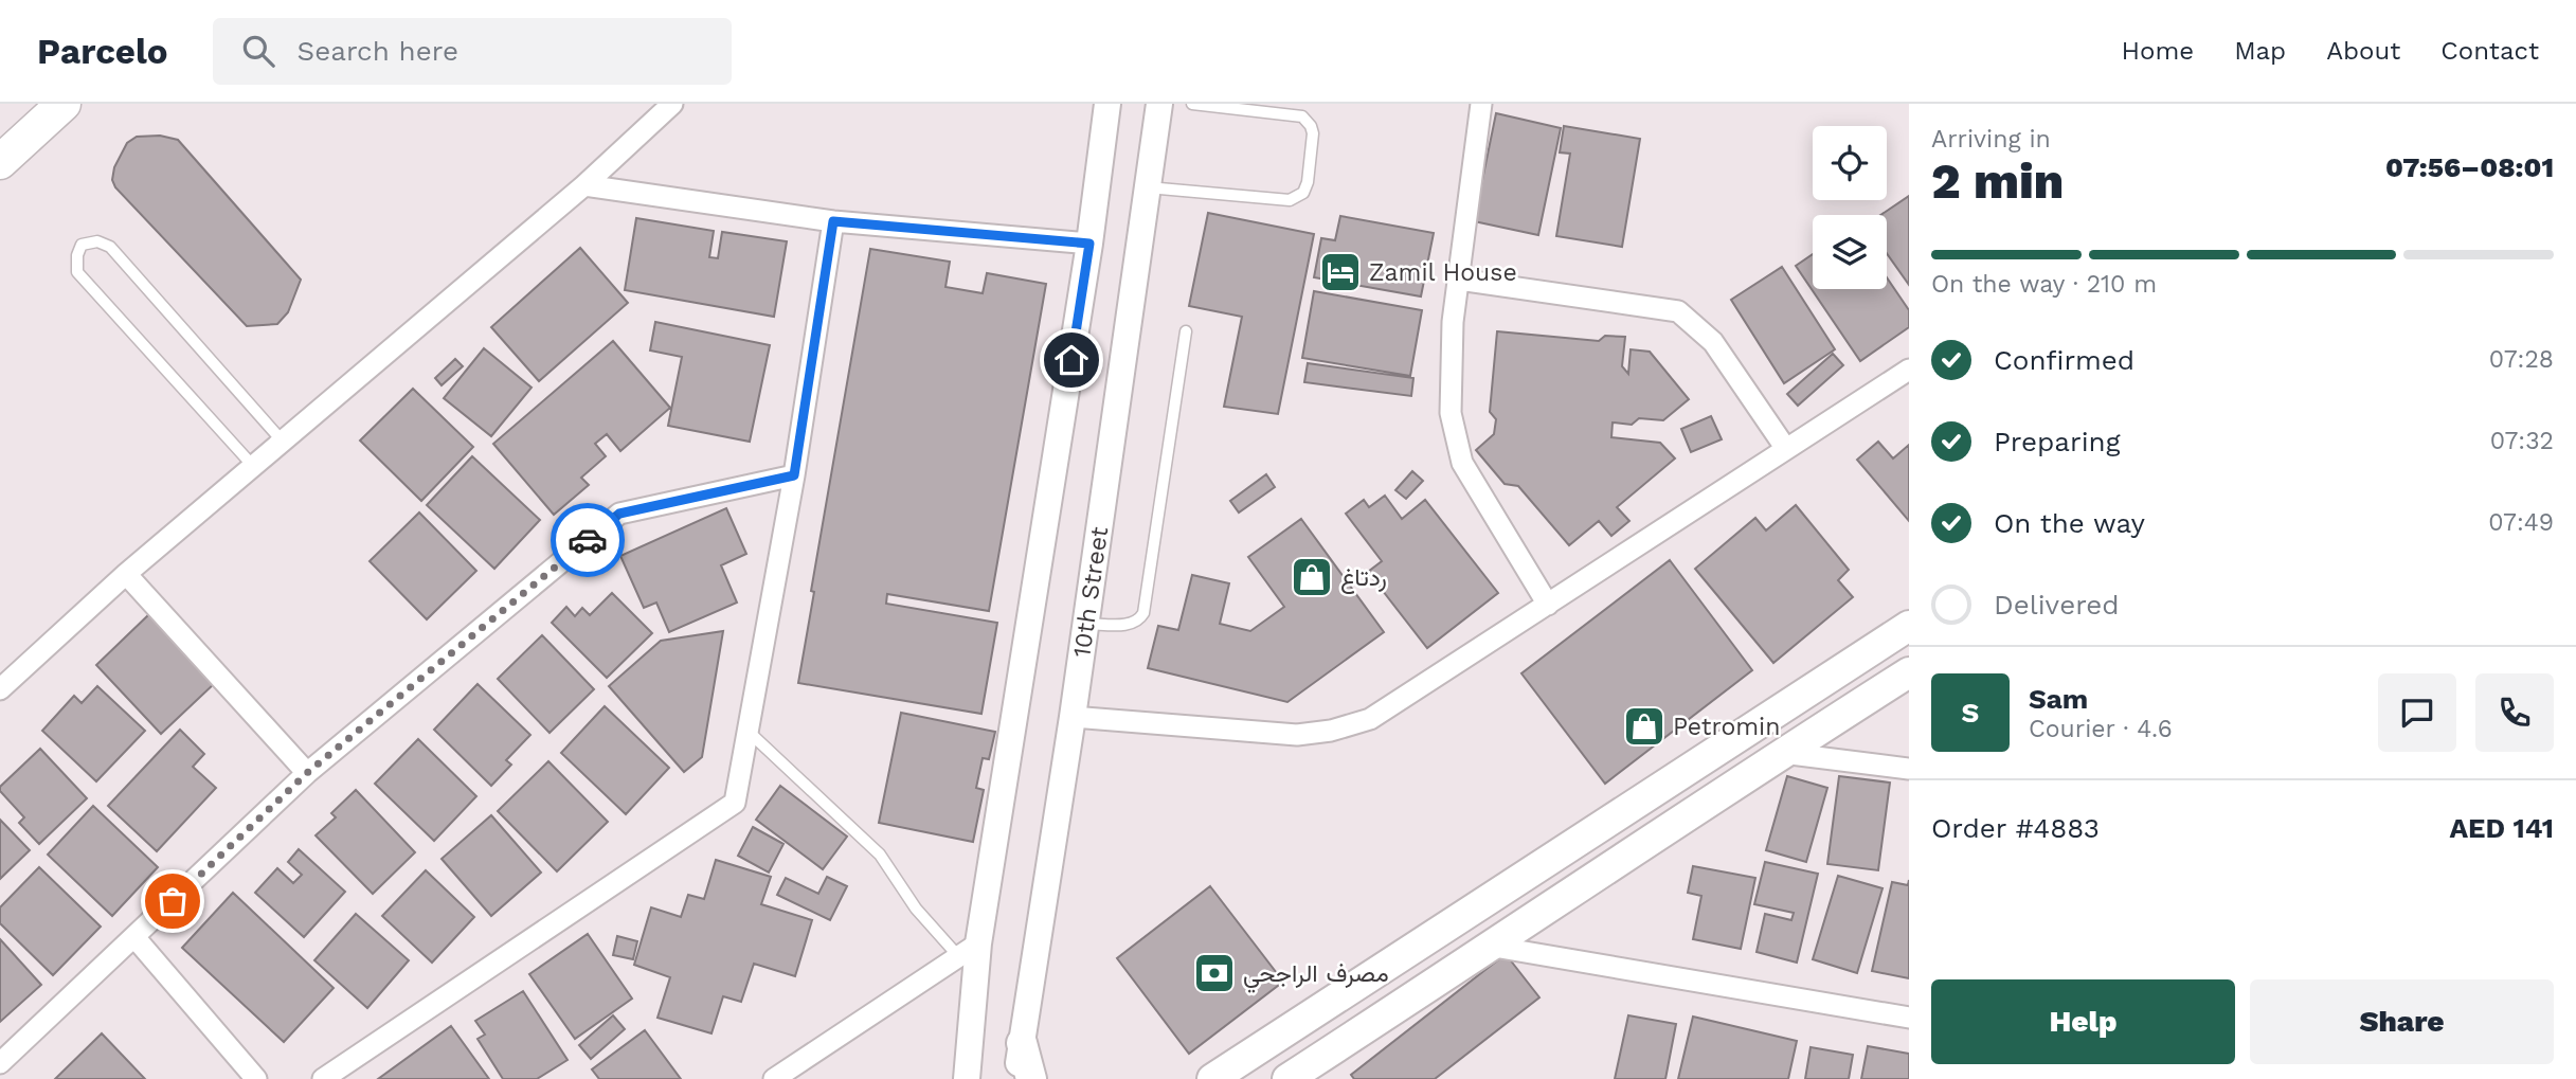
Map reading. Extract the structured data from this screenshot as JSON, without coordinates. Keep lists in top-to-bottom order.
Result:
{
  "streets": {
    "street": ["10th Street"]
  },
  "places": {
    "hotel": ["Zamil House"],
    "shop": ["ردتاغ", "Petromin"],
    "bank": ["مصرف الراجحي"]
  },
  "page": {
    "header": "Parcelo",
    "search": "Search here",
    "nav": [
      "Home",
      "Map",
      "About",
      "Contact"
    ],
    "heading": ["2 min", "Arriving in", "07:56–08:01"],
    "panel": [
      "Sam",
      "Courier · 4.6",
      "Order #4883",
      "AED 141"
    ],
    "bar": "On the way · 210 m",
    "list": [
      ["Confirmed", "07:28"],
      ["Preparing", "07:32"],
      ["On the way", "07:49"],
      "Delivered"
    ],
    "round": "S",
    "buttons": ["Help", "Share"]
  }
}
